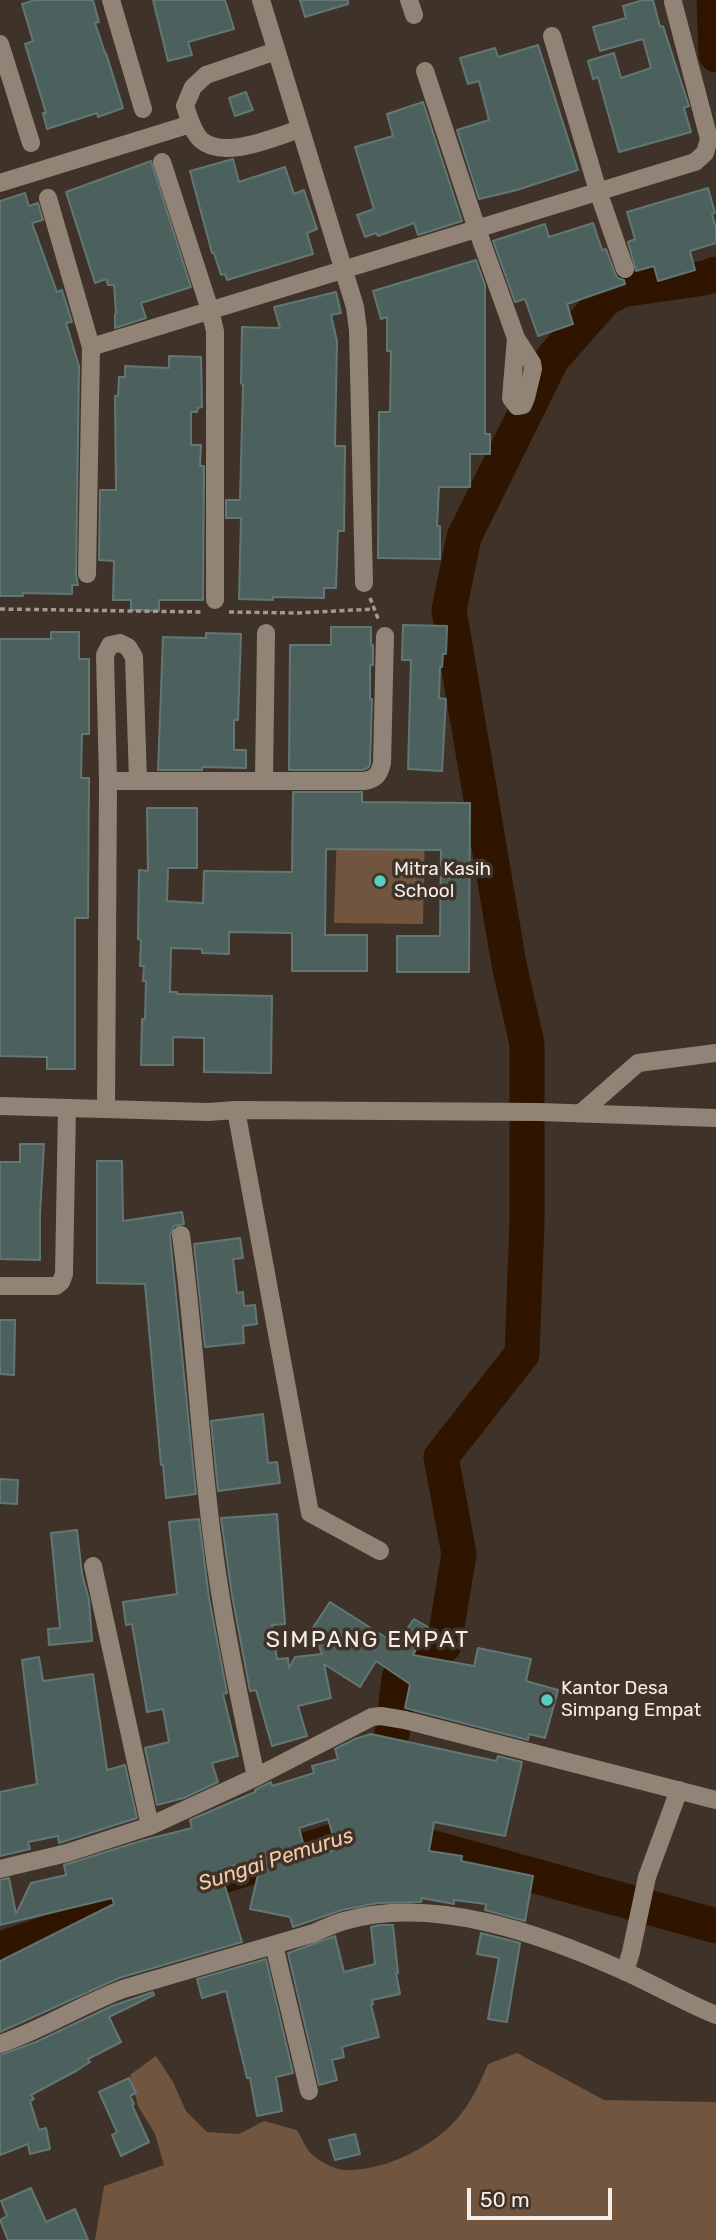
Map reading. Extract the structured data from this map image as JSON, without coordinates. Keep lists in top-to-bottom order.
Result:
{
  "districts": ["SIMPANG EMPAT"],
  "water": ["Sungai Pemurus"],
  "places": ["Mitra Kasih School", "Kantor Desa Simpang Empat"],
  "scale_bar": "50 m"
}
